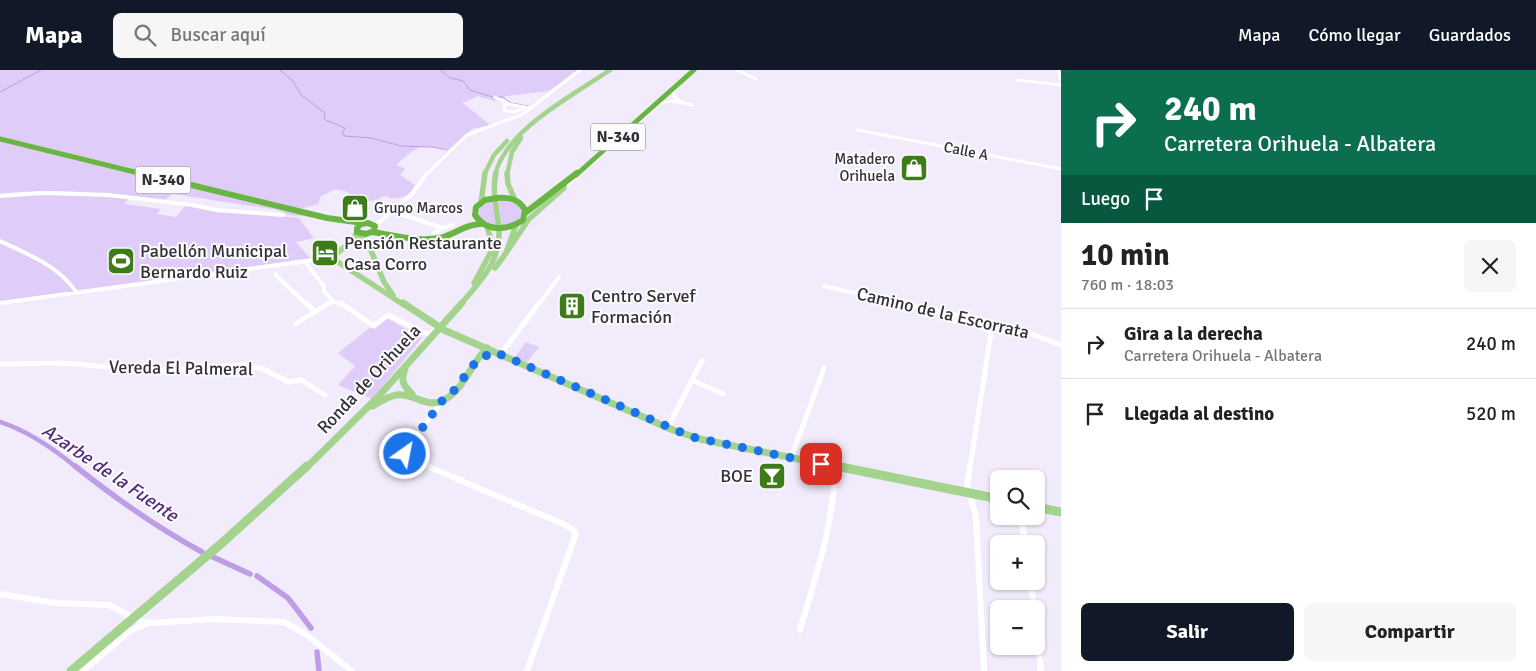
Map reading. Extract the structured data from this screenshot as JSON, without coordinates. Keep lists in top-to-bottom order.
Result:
{
  "streets": {
    "highway": ["N-340"],
    "main road": ["Ronda de Orihuela"],
    "street": ["Calle A", "Camino de la Escorrata", "Vereda El Palmeral"]
  },
  "water": ["Azarbe de la Fuente"],
  "places": {
    "shop": ["Matadero Orihuela", "Grupo Marcos"],
    "hotel": ["Pensión Restaurante Casa Corro"],
    "sports": ["Pabellón Municipal Bernardo Ruiz"],
    "building": ["Centro Servef Formación"],
    "bar": ["BOE"]
  },
  "page": {
    "header": "Mapa",
    "search": "Buscar aquí",
    "nav": ["Mapa", "Cómo llegar", "Guardados"],
    "turn": ["240 m", "Carretera Orihuela - Albatera"],
    "then": "Luego",
    "heading": ["10 min", "760 m · 18:03"],
    "list": [
      {
        "name": "Gira a la derecha",
        "note": "Carretera Orihuela - Albatera",
        "value": "240 m"
      },
      {
        "name": "Llegada al destino",
        "value": "520 m"
      }
    ],
    "map_buttons": ["+", "−"],
    "buttons": ["Salir", "Compartir"]
  }
}
